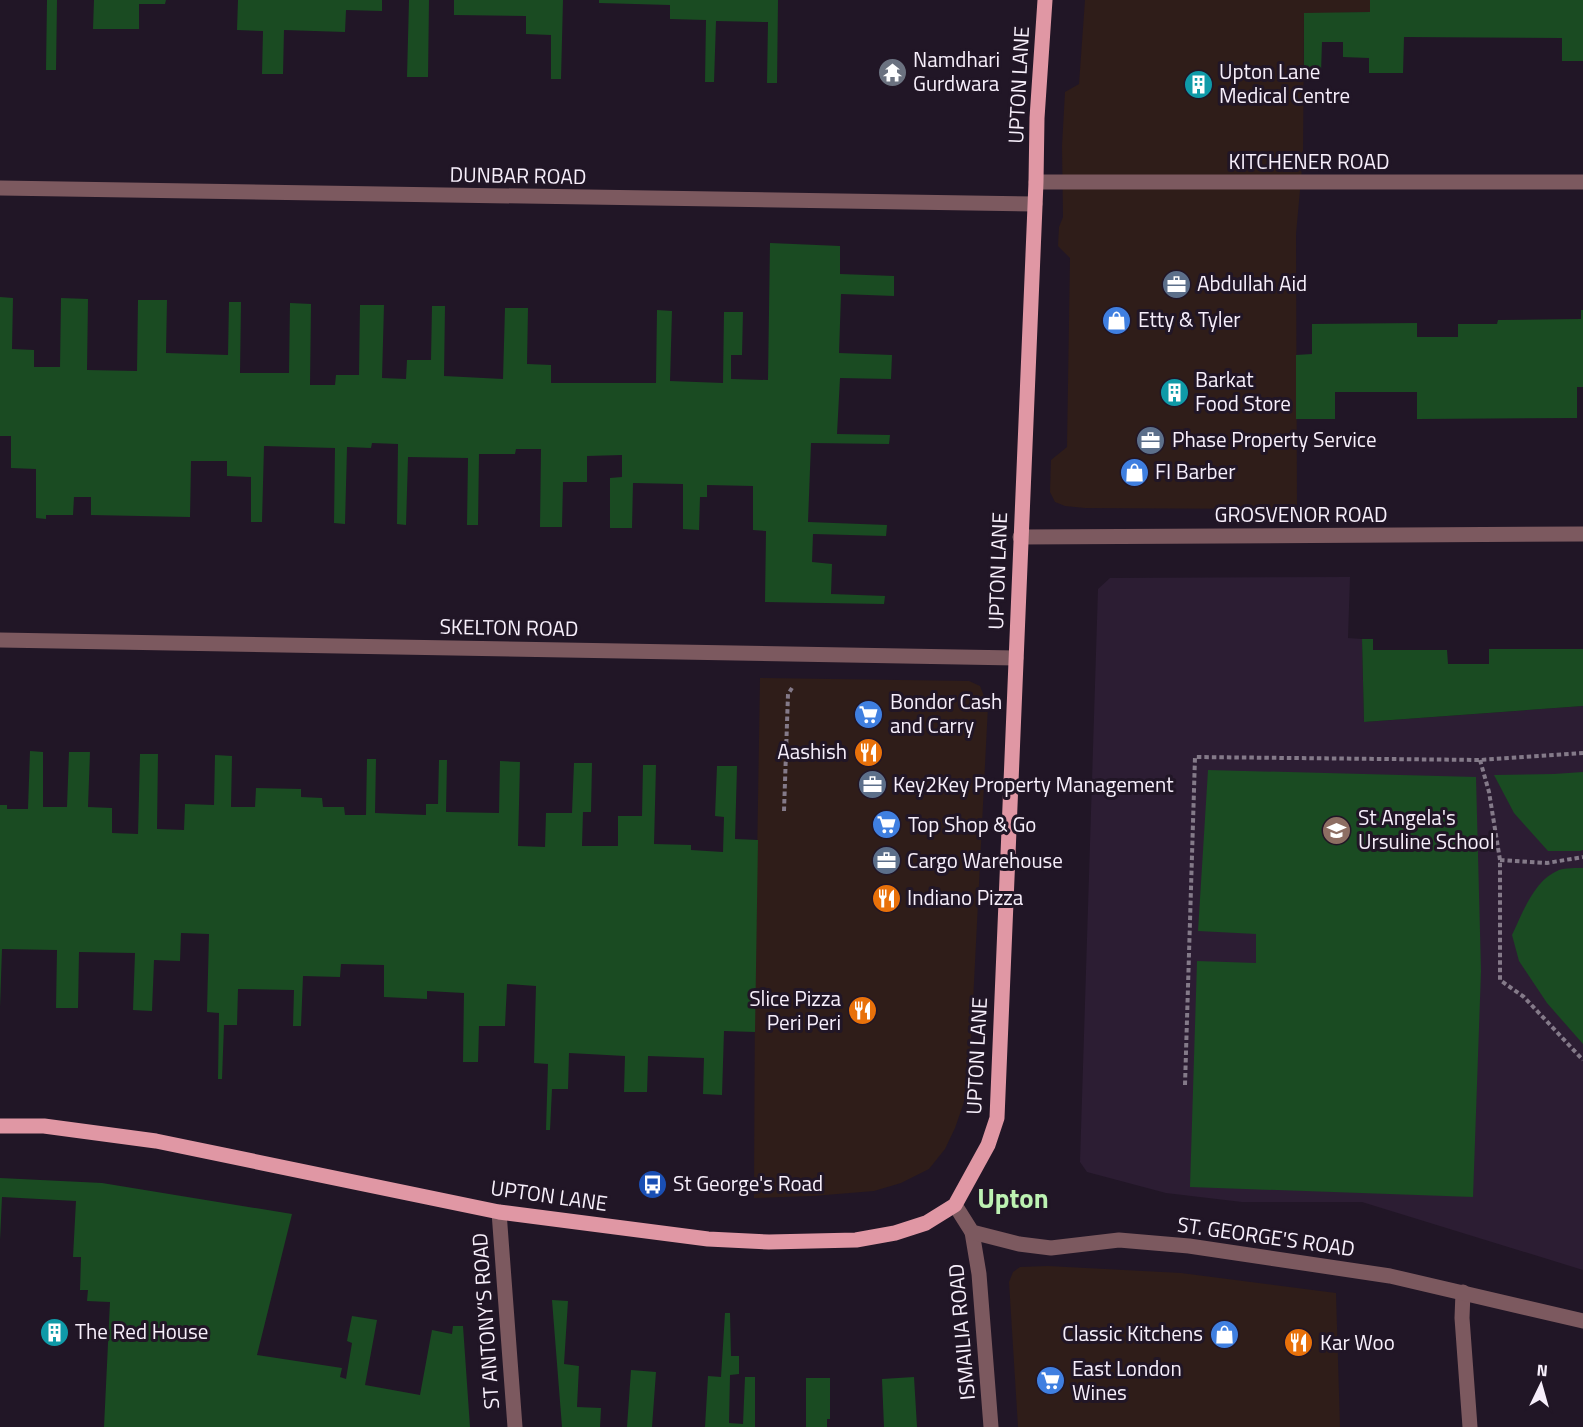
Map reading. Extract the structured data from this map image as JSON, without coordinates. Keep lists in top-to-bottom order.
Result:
{
  "streets": {
    "main road": ["UPTON LANE"],
    "street": [
      "KITCHENER ROAD",
      "DUNBAR ROAD",
      "GROSVENOR ROAD",
      "SKELTON ROAD",
      "ST. GEORGE'S ROAD",
      "ST ANTONY'S ROAD",
      "ISMAILIA ROAD"
    ]
  },
  "crossings": [
    ["UPTON LANE", "KITCHENER ROAD"],
    ["UPTON LANE", "DUNBAR ROAD"],
    ["UPTON LANE", "GROSVENOR ROAD"],
    ["UPTON LANE", "SKELTON ROAD"],
    ["UPTON LANE", "ST ANTONY'S ROAD"],
    ["ST. GEORGE'S ROAD", "ISMAILIA ROAD"]
  ],
  "districts": ["Upton"],
  "places": {
    "temple": ["Namdhari Gurdwara"],
    "building": ["Upton Lane Medical Centre", "Barkat Food Store", "The Red House"],
    "office": [
      "Abdullah Aid",
      "Phase Property Service",
      "Key2Key Property Management",
      "Cargo Warehouse"
    ],
    "shop": ["Etty & Tyler", "FI Barber", "Classic Kitchens"],
    "supermarket": ["Bondor Cash and Carry", "Top Shop & Go", "East London Wines"],
    "restaurant": [
      "Aashish",
      "Indiano Pizza",
      "Slice Pizza Peri Peri",
      "Kar Woo"
    ],
    "school or university": ["St Angela's Ursuline School"],
    "bus stop": ["St George's Road"]
  },
  "north": "top"
}
